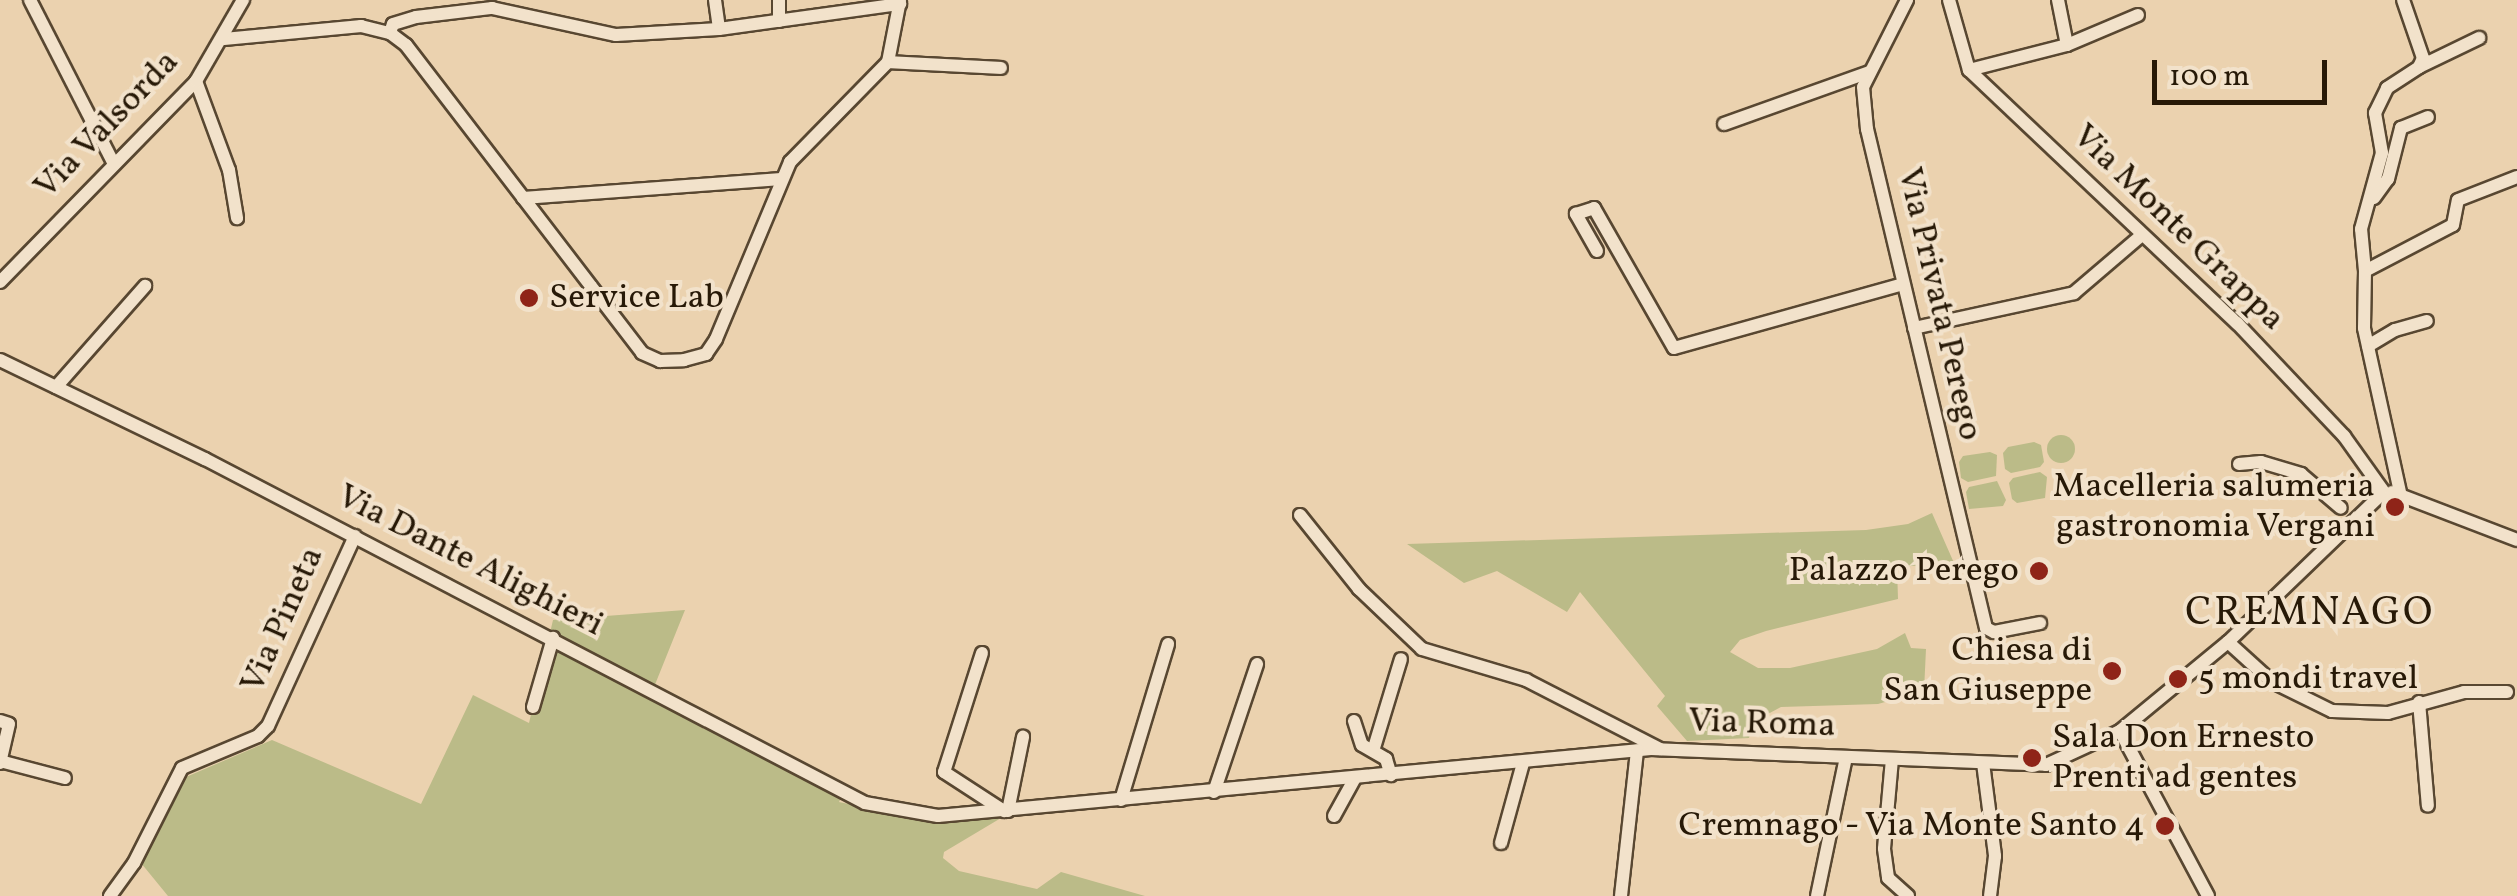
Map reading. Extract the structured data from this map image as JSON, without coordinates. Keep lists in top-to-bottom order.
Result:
{
  "streets": {
    "street": [
      "Via Valsorda",
      "Via Monte Grappa",
      "Via Privata Perego",
      "Via Dante Alighieri",
      "Via Pineta",
      "Via Roma"
    ]
  },
  "crossings": [
    ["Via Monte Grappa", "Via Roma"],
    ["Via Dante Alighieri", "Via Pineta"],
    ["Via Dante Alighieri", "Via Roma"]
  ],
  "districts": ["CREMNAGO"],
  "places": [
    "Service Lab",
    "Macelleria salumeria gastronomia Vergani",
    "Palazzo Perego",
    "Chiesa di San Giuseppe",
    "5 mondi travel",
    "Sala Don Ernesto Prenti ad gentes",
    "Cremnago - Via Monte Santo 4"
  ],
  "scale_bar": "100 m"
}
